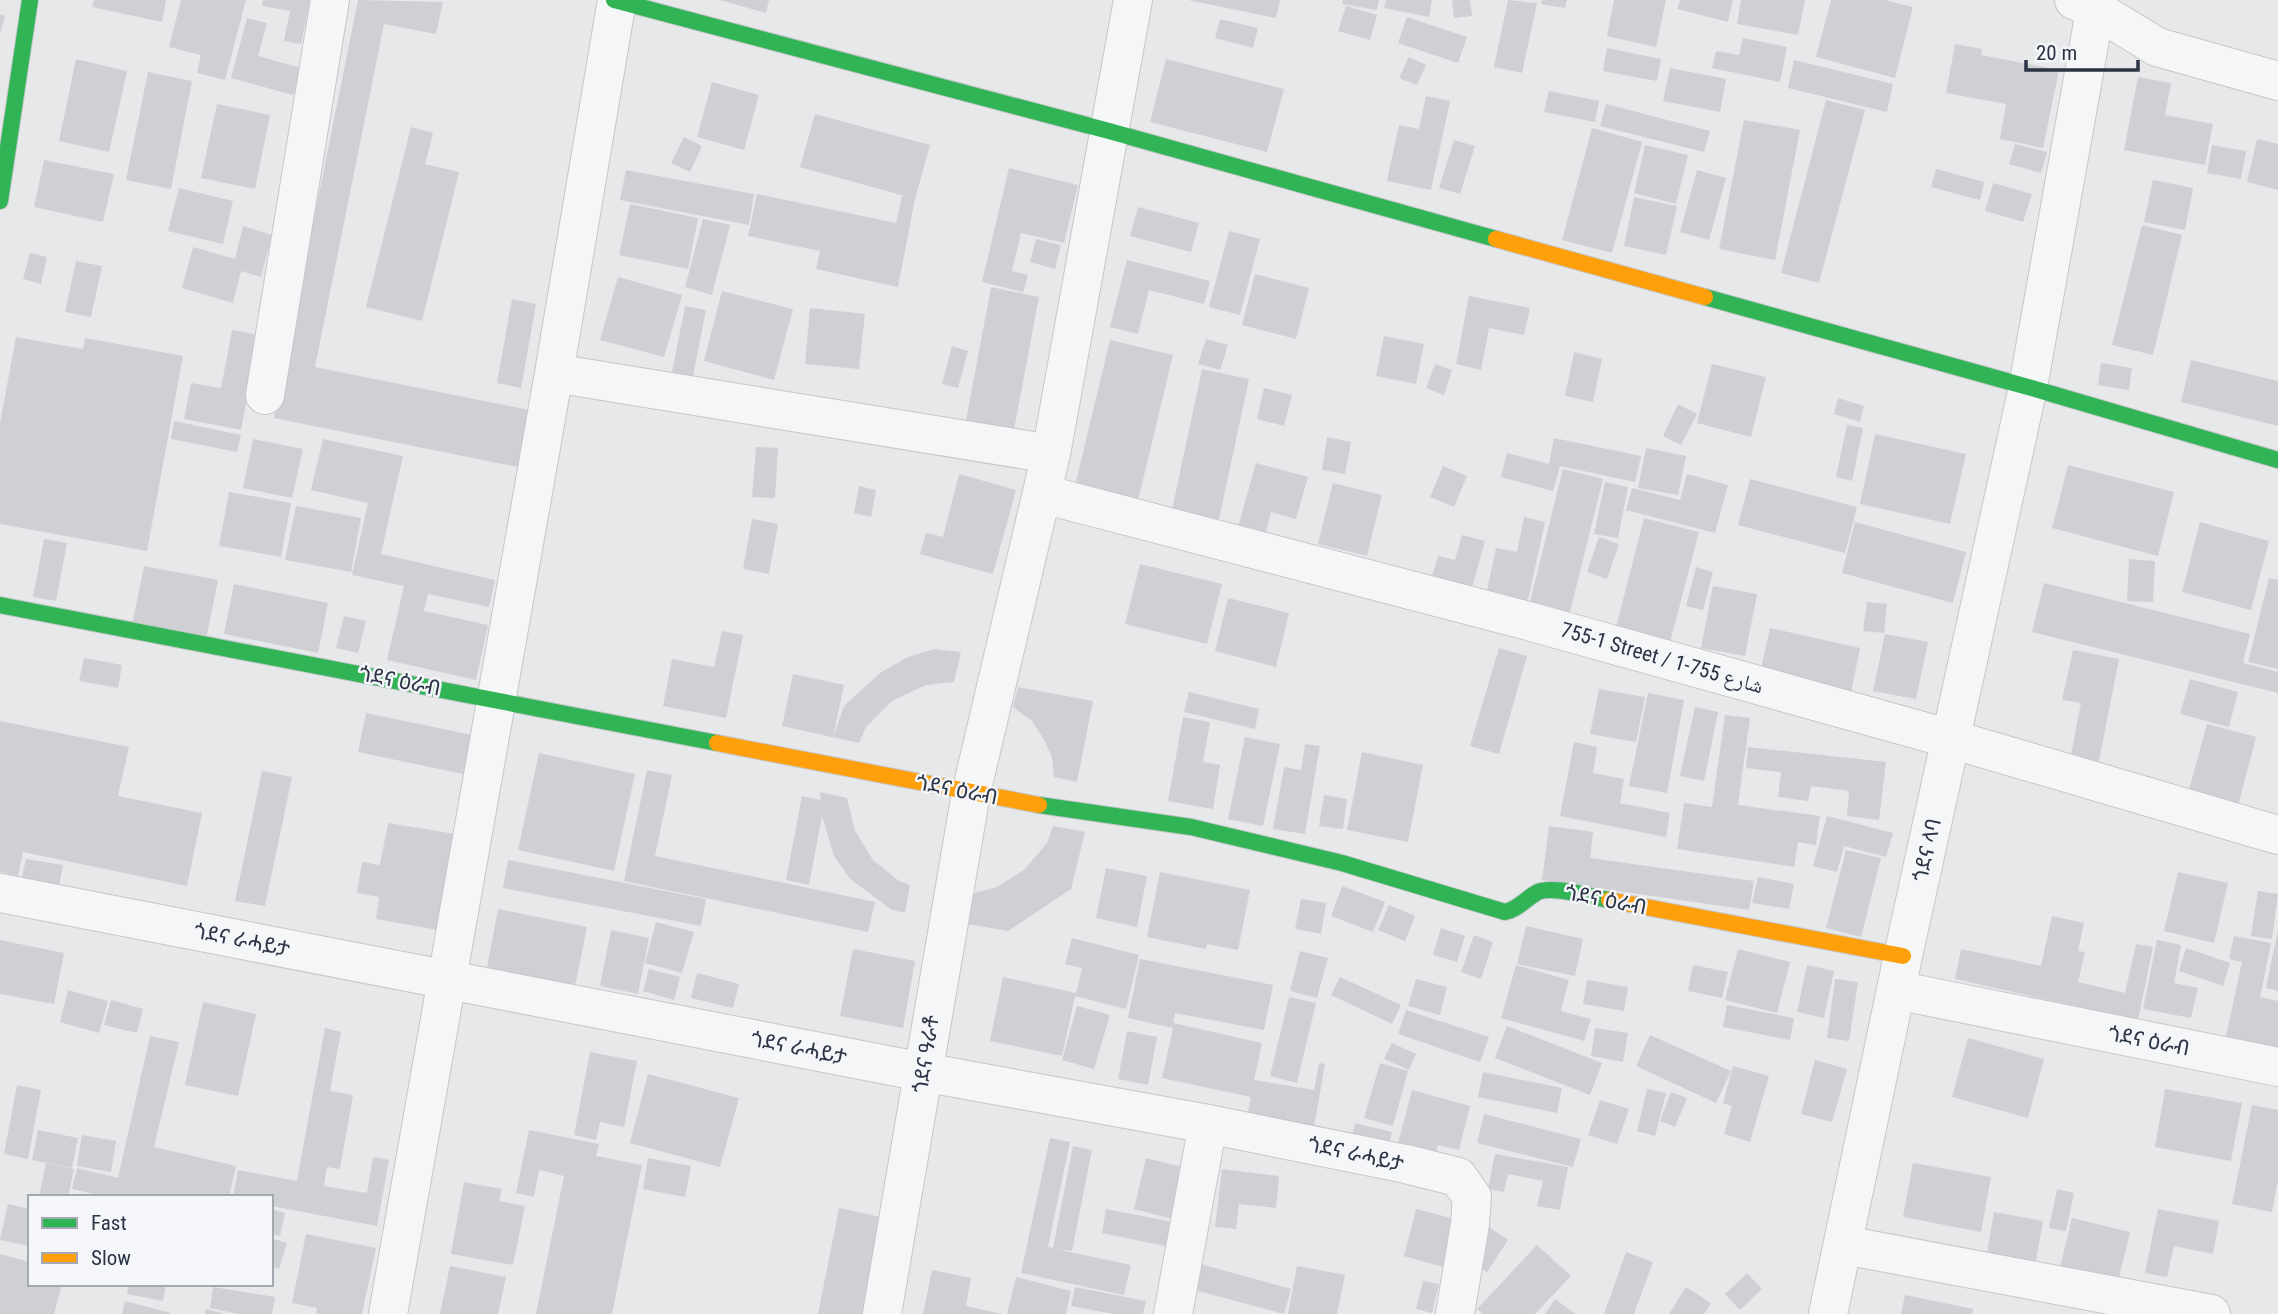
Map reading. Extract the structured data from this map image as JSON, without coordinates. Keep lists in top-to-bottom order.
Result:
{
  "streets": {
    "street": [
      "755-1 Street / شارع 755-1",
      "ጎደና ዕራብ",
      "ጎደና ላባ",
      "ጎደና ራሓይታ",
      "ጎደና ዓራቶ"
    ]
  },
  "crossings": [
    ["755-1 Street / شارع 755-1", "ጎደና ላባ"],
    ["755-1 Street / شارع 755-1", "ጎደና ዓራቶ"],
    ["ጎደና ዕራብ", "ጎደና ላባ"],
    ["ጎደና ዕራብ", "ጎደና ዓራቶ"],
    ["ጎደና ራሓይታ", "ጎደና ዓራቶ"]
  ],
  "legend": ["Fast", "Slow"],
  "scale_bar": "20 m"
}
